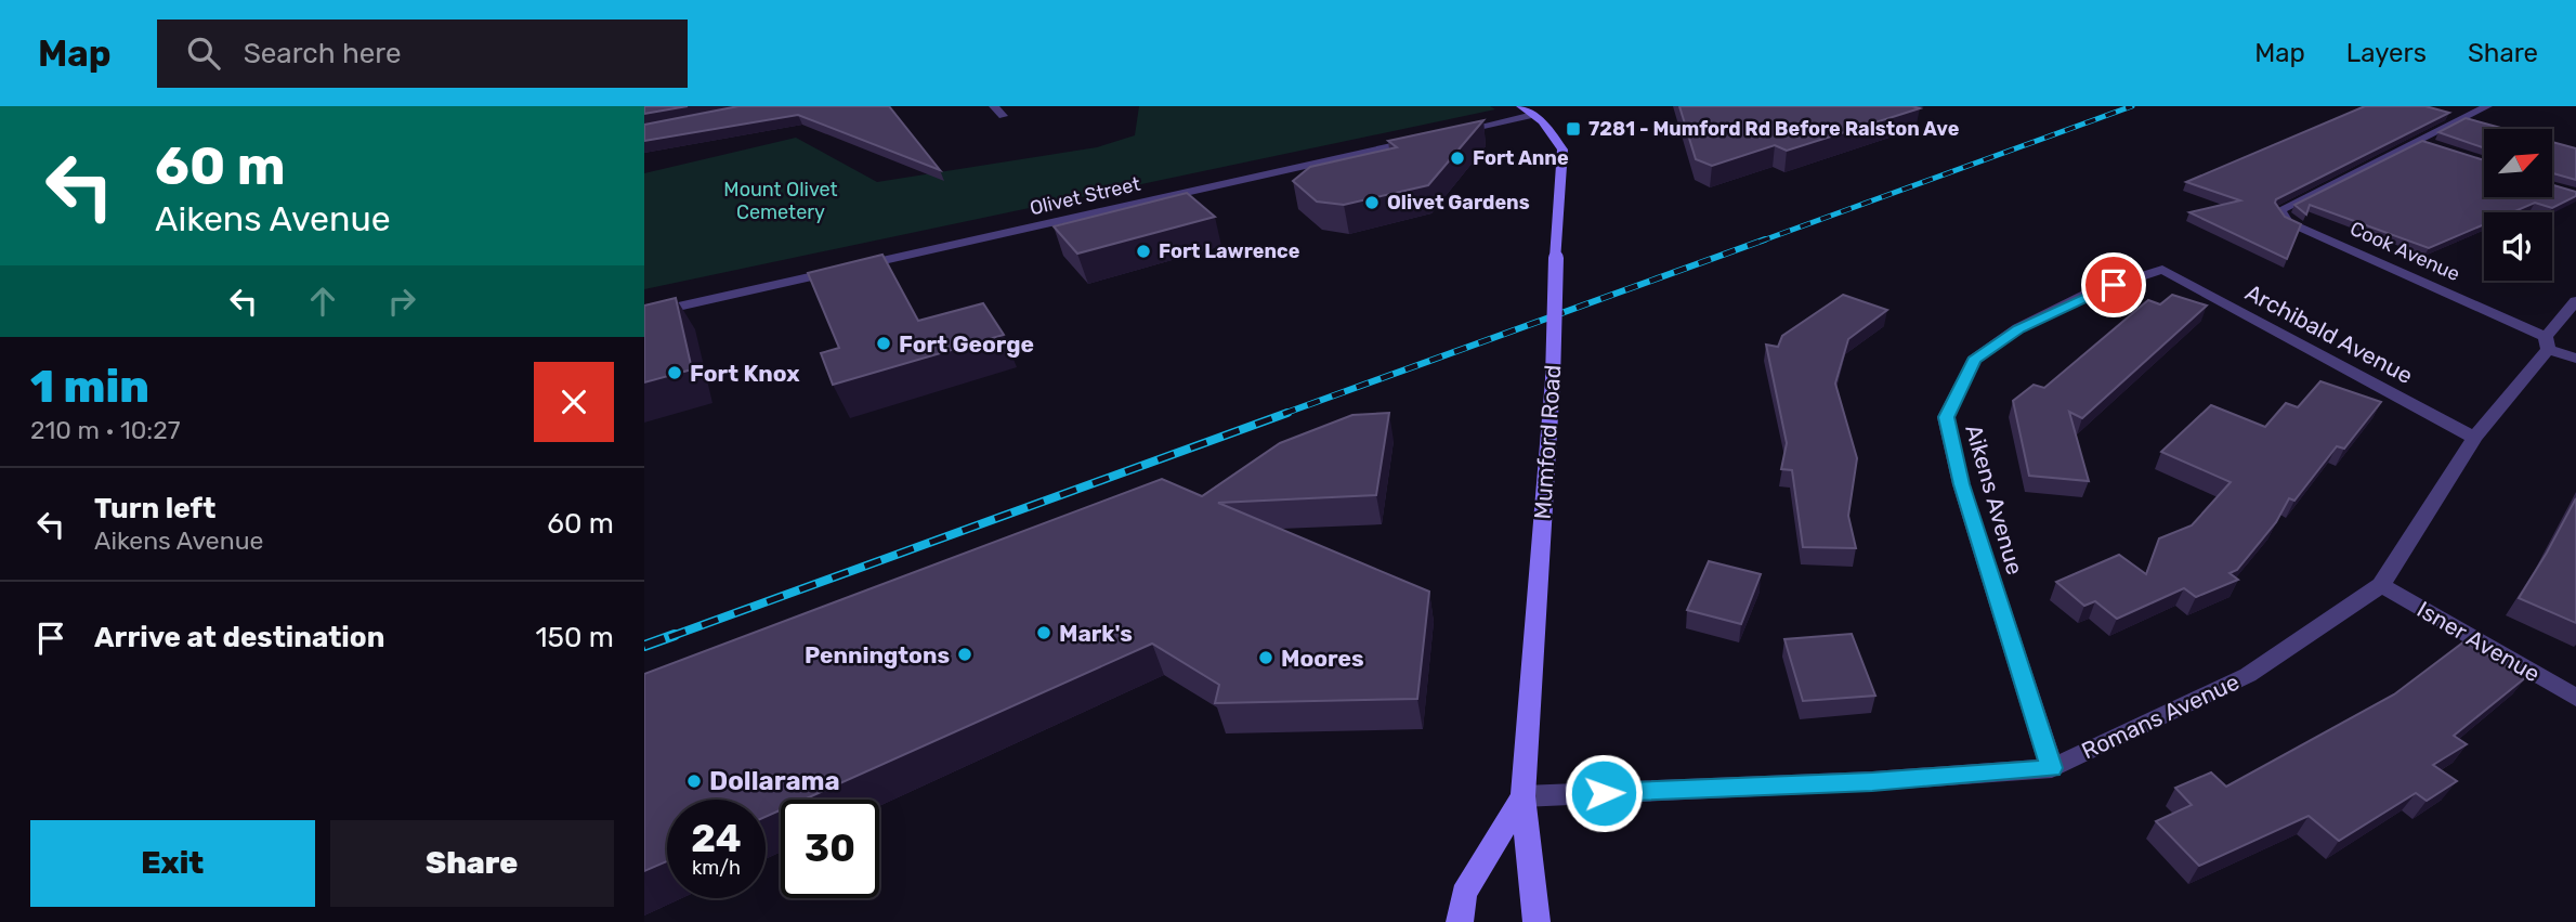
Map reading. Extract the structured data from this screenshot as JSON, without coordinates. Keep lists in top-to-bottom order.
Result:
{
  "streets": {
    "street": [
      "Olivet Street",
      "Cook Avenue",
      "Archibald Avenue",
      "Mumford Road",
      "Aikens Avenue",
      "Isner Avenue",
      "Romans Avenue"
    ]
  },
  "crossings": [
    ["Cook Avenue", "Romans Avenue"],
    ["Archibald Avenue", "Aikens Avenue"],
    ["Archibald Avenue", "Romans Avenue"],
    ["Mumford Road", "Romans Avenue"],
    ["Aikens Avenue", "Romans Avenue"],
    ["Isner Avenue", "Romans Avenue"]
  ],
  "parks": ["Mount Olivet Cemetery"],
  "places": {
    "transit": ["7281 - Mumford Rd Before Ralston Ave"],
    "other": [
      "Fort Anne",
      "Olivet Gardens",
      "Fort Lawrence",
      "Fort George",
      "Fort Knox",
      "Mark's",
      "Penningtons",
      "Moores",
      "Dollarama"
    ]
  },
  "north": "top right",
  "page": {
    "header": "Map",
    "search": "Search here",
    "nav": ["Map", "Layers", "Share"],
    "turn": ["60 m", "Aikens Avenue"],
    "heading": ["1 min", "210 m · 10:27"],
    "list": [
      {
        "name": "Turn left",
        "note": "Aikens Avenue",
        "value": "60 m"
      },
      {
        "name": "Arrive at destination",
        "value": "150 m"
      }
    ],
    "speed": "24 km/h",
    "limit": "30",
    "buttons": ["Exit", "Share"]
  }
}
